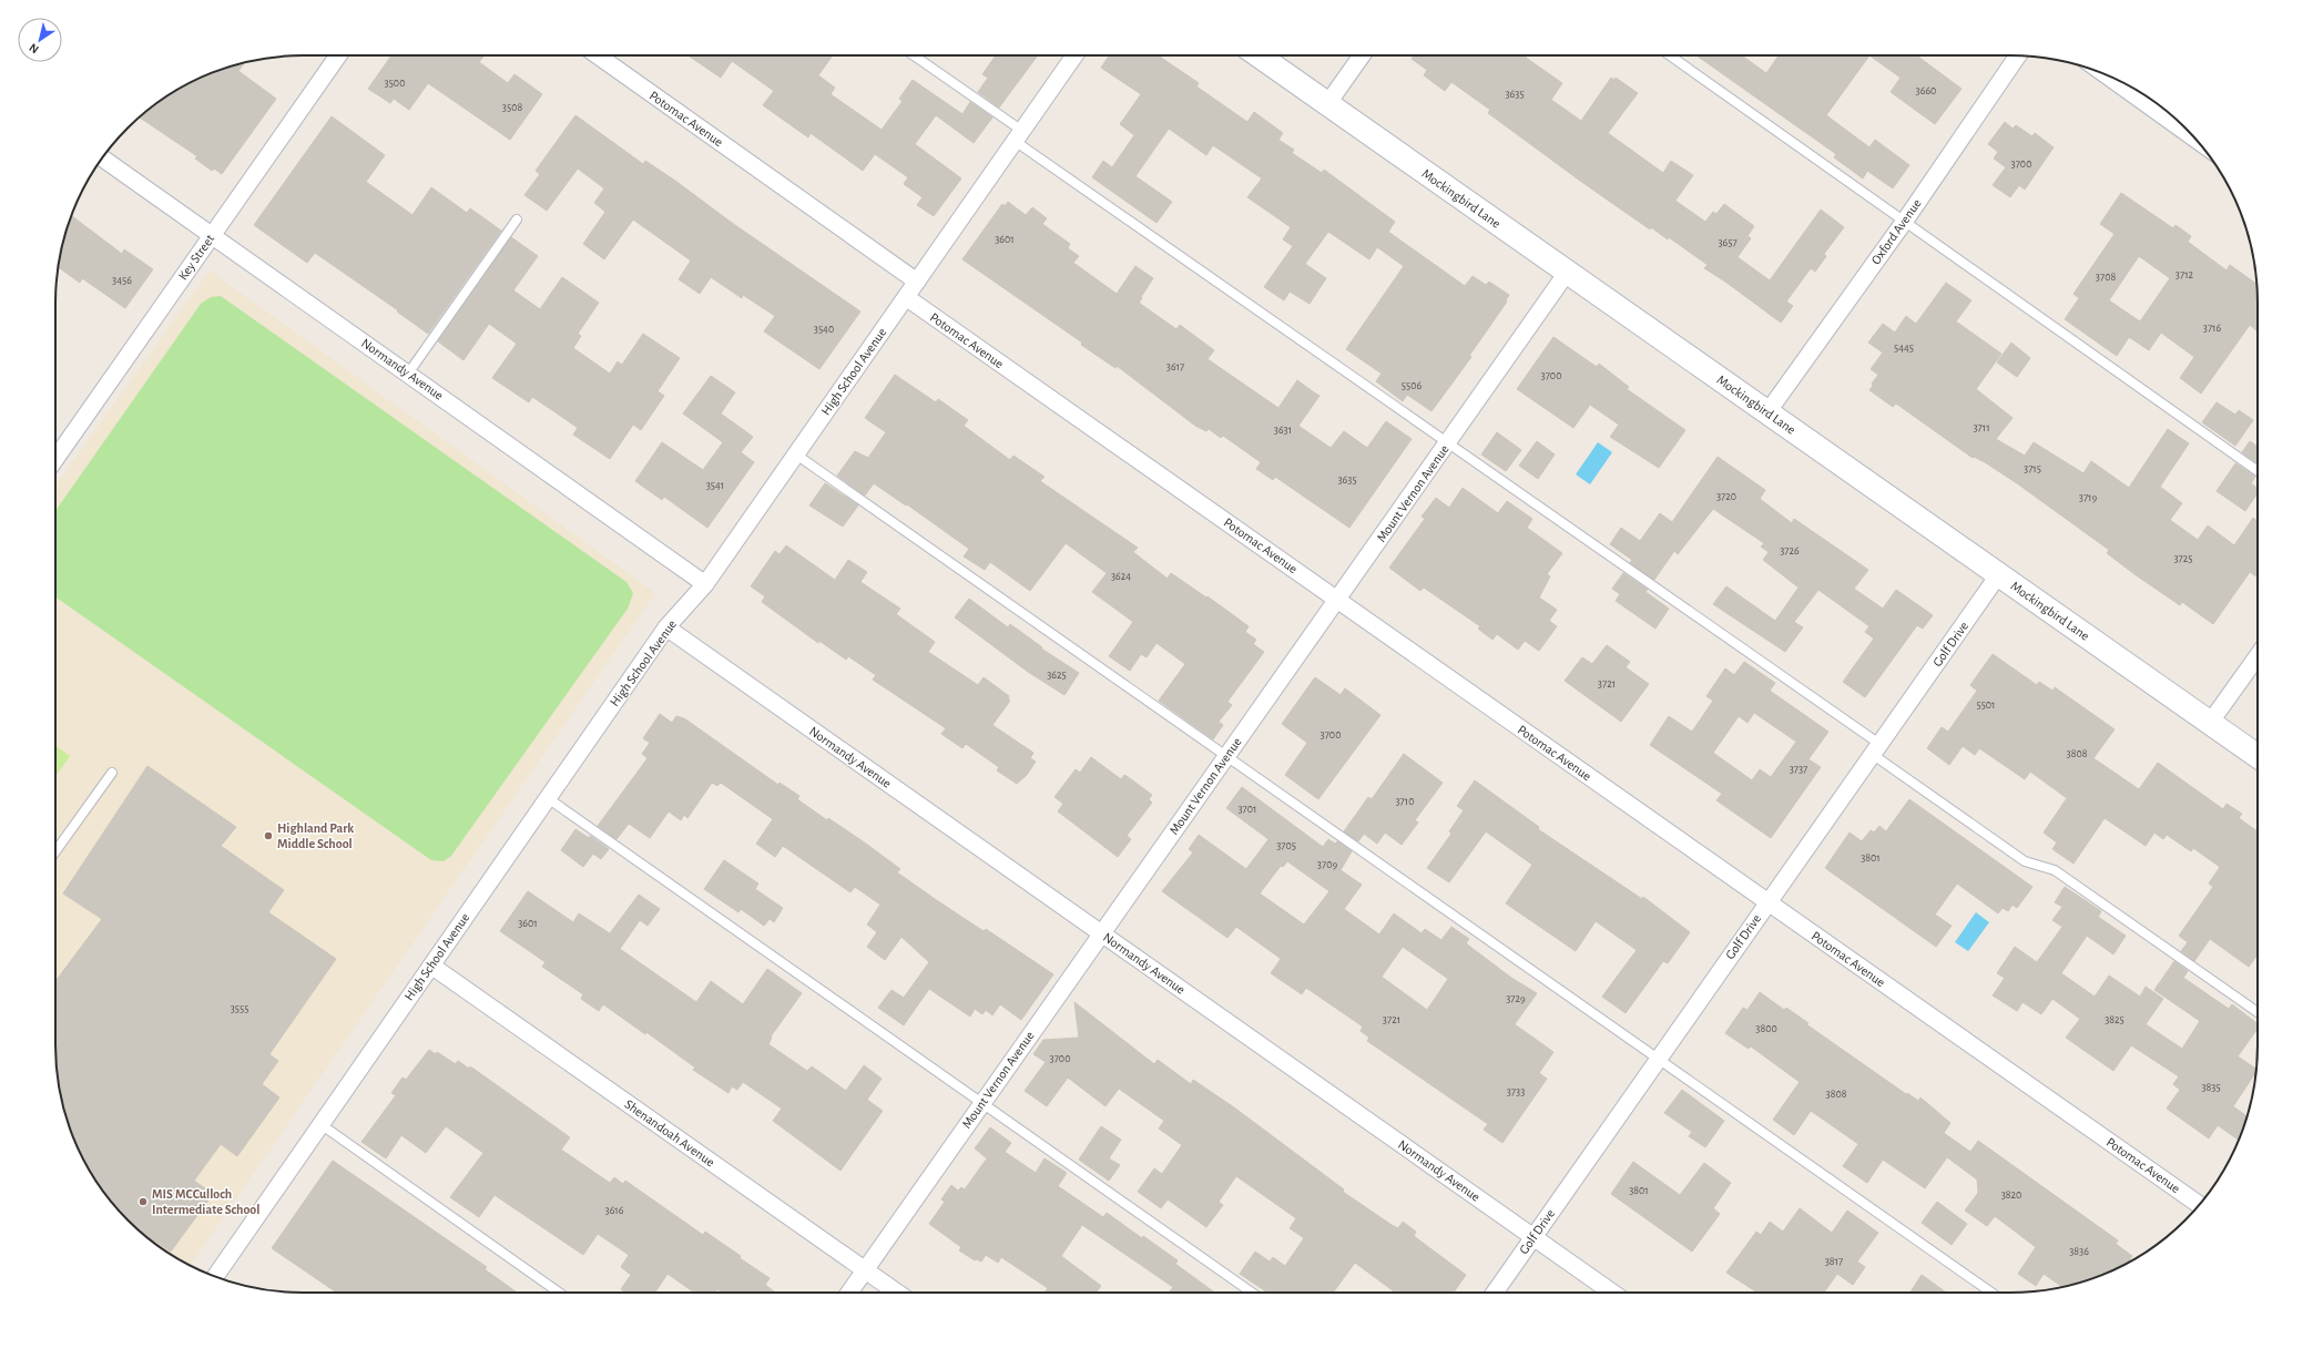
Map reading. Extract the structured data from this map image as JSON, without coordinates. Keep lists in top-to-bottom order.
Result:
{
  "streets": {
    "main road": ["Mockingbird Lane"],
    "street": [
      "Potomac Avenue",
      "Oxford Avenue",
      "Key Street",
      "Normandy Avenue",
      "High School Avenue",
      "Mount Vernon Avenue",
      "Golf Drive",
      "Shenandoah Avenue"
    ]
  },
  "crossings": [
    ["Potomac Avenue", "High School Avenue"],
    ["Potomac Avenue", "Mount Vernon Avenue"],
    ["Potomac Avenue", "Golf Drive"],
    ["Mockingbird Lane", "Oxford Avenue"],
    ["Mockingbird Lane", "Mount Vernon Avenue"],
    ["Mockingbird Lane", "Golf Drive"],
    ["Key Street", "Normandy Avenue"],
    ["Normandy Avenue", "High School Avenue"],
    ["Normandy Avenue", "Mount Vernon Avenue"],
    ["Normandy Avenue", "Golf Drive"],
    ["High School Avenue", "Shenandoah Avenue"],
    ["Mount Vernon Avenue", "Shenandoah Avenue"]
  ],
  "places": ["Highland Park Middle School", "MIS MCCulloch Intermediate School"],
  "house_numbers": [
    "3500",
    "3660",
    "3635",
    "3508",
    "3700",
    "3601",
    "3657",
    "3712",
    "3708",
    "3456",
    "3716",
    "3540",
    "5445",
    "3617",
    "3700",
    "5506",
    "3711",
    "3631",
    "3715",
    "3635",
    "3541",
    "3720",
    "3719",
    "3726",
    "3725",
    "3624",
    "3625",
    "3721",
    "5501",
    "3700",
    "3808",
    "3737",
    "3710",
    "3701",
    "3705",
    "3801",
    "3709",
    "3601",
    "3729",
    "3555",
    "3721",
    "3825",
    "3800",
    "3700",
    "3835",
    "3733",
    "3808",
    "3801",
    "3820",
    "3616",
    "3836",
    "3817"
  ],
  "north": "bottom left"
}
